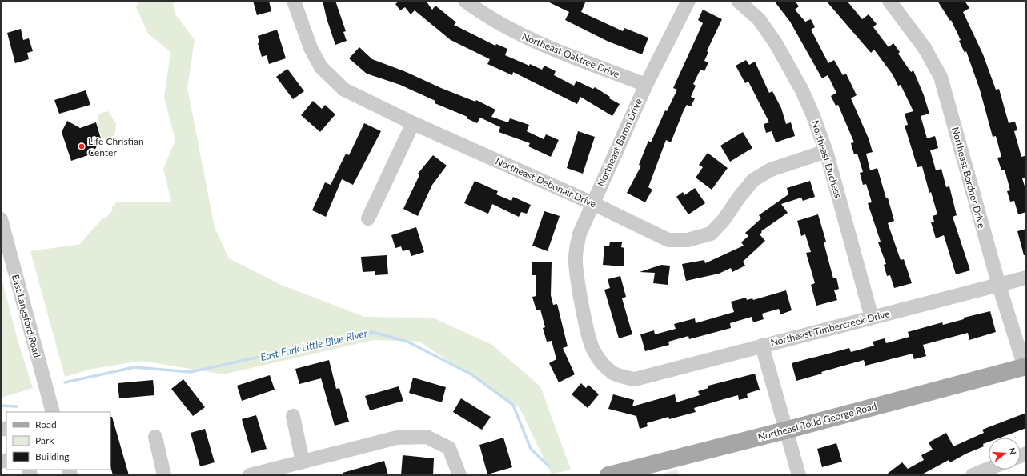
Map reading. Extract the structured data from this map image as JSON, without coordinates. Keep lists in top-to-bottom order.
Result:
{
  "streets": {
    "main road": ["Northeast Todd George Road"],
    "street": [
      "Northeast Oaktree Drive",
      "Northeast Baron Drive",
      "Northeast Duchess",
      "Northeast Bordner Drive",
      "Northeast Debonair Drive",
      "East Langsford Road",
      "Northeast Timbercreek Drive"
    ]
  },
  "crossings": [
    ["Northeast Oaktree Drive", "Northeast Baron Drive"],
    ["Northeast Baron Drive", "Northeast Debonair Drive"],
    ["Northeast Baron Drive", "Northeast Timbercreek Drive"],
    ["Northeast Duchess", "Northeast Debonair Drive"],
    ["Northeast Duchess", "Northeast Timbercreek Drive"],
    ["Northeast Bordner Drive", "Northeast Timbercreek Drive"],
    ["Northeast Bordner Drive", "Northeast Todd George Road"]
  ],
  "water": ["East Fork Little Blue River"],
  "places": ["Life Christian Center"],
  "legend": ["Road", "Park", "Building"],
  "north": "right"
}
